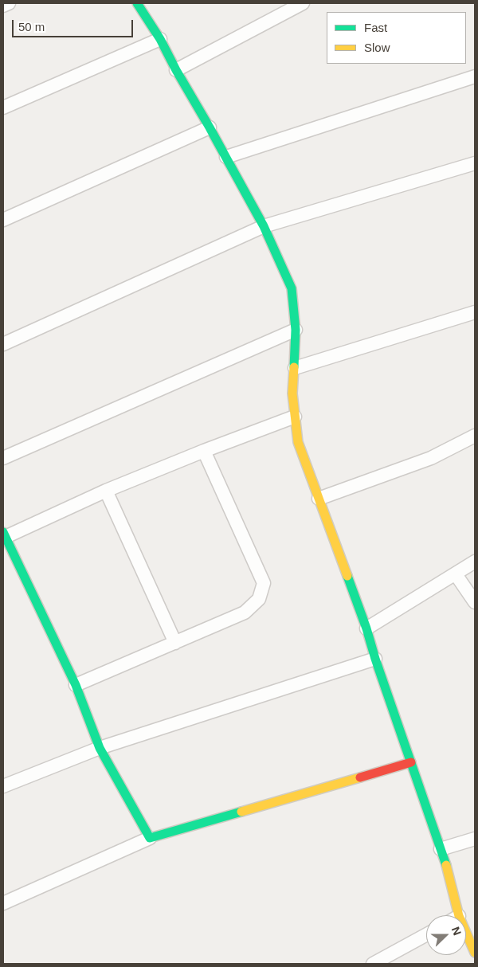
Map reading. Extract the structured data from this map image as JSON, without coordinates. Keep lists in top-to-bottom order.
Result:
{
  "legend": ["Fast", "Slow"],
  "scale_bar": "50 m",
  "north": "right"
}
